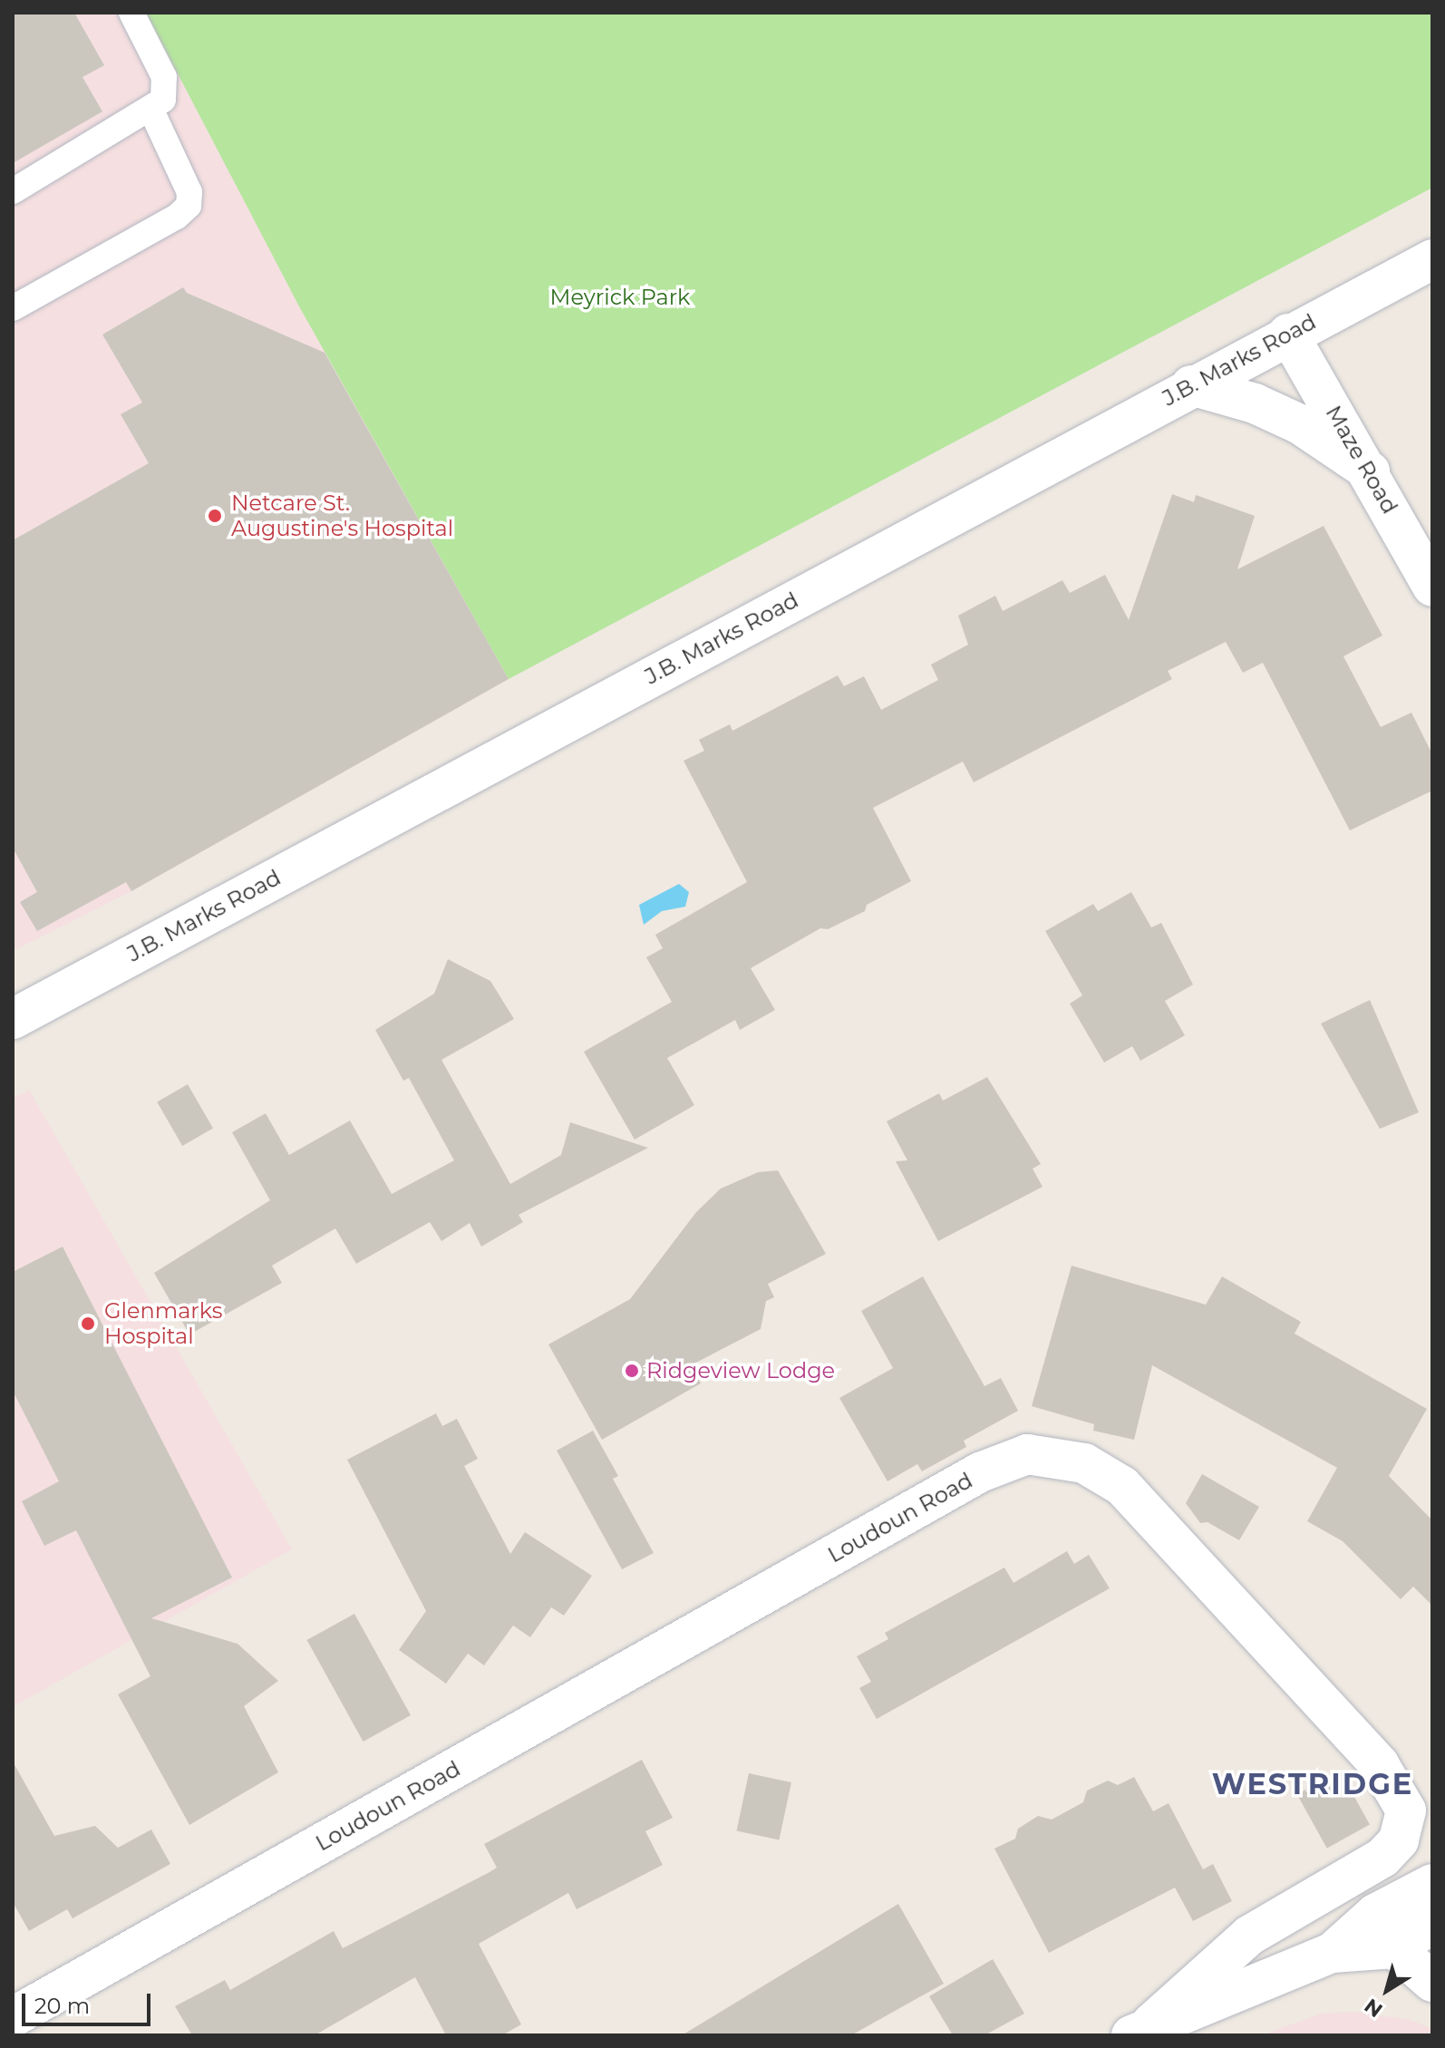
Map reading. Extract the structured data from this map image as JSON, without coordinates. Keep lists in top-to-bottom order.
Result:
{
  "streets": {
    "street": ["J.B. Marks Road", "Maze Road", "Loudoun Road"]
  },
  "crossings": [
    ["J.B. Marks Road", "Maze Road"]
  ],
  "districts": ["WESTRIDGE"],
  "parks": ["Meyrick Park"],
  "places": ["Netcare St. Augustine's Hospital", "Glenmarks Hospital", "Ridgeview Lodge"],
  "scale_bar": "20 m",
  "north": "bottom left"
}
